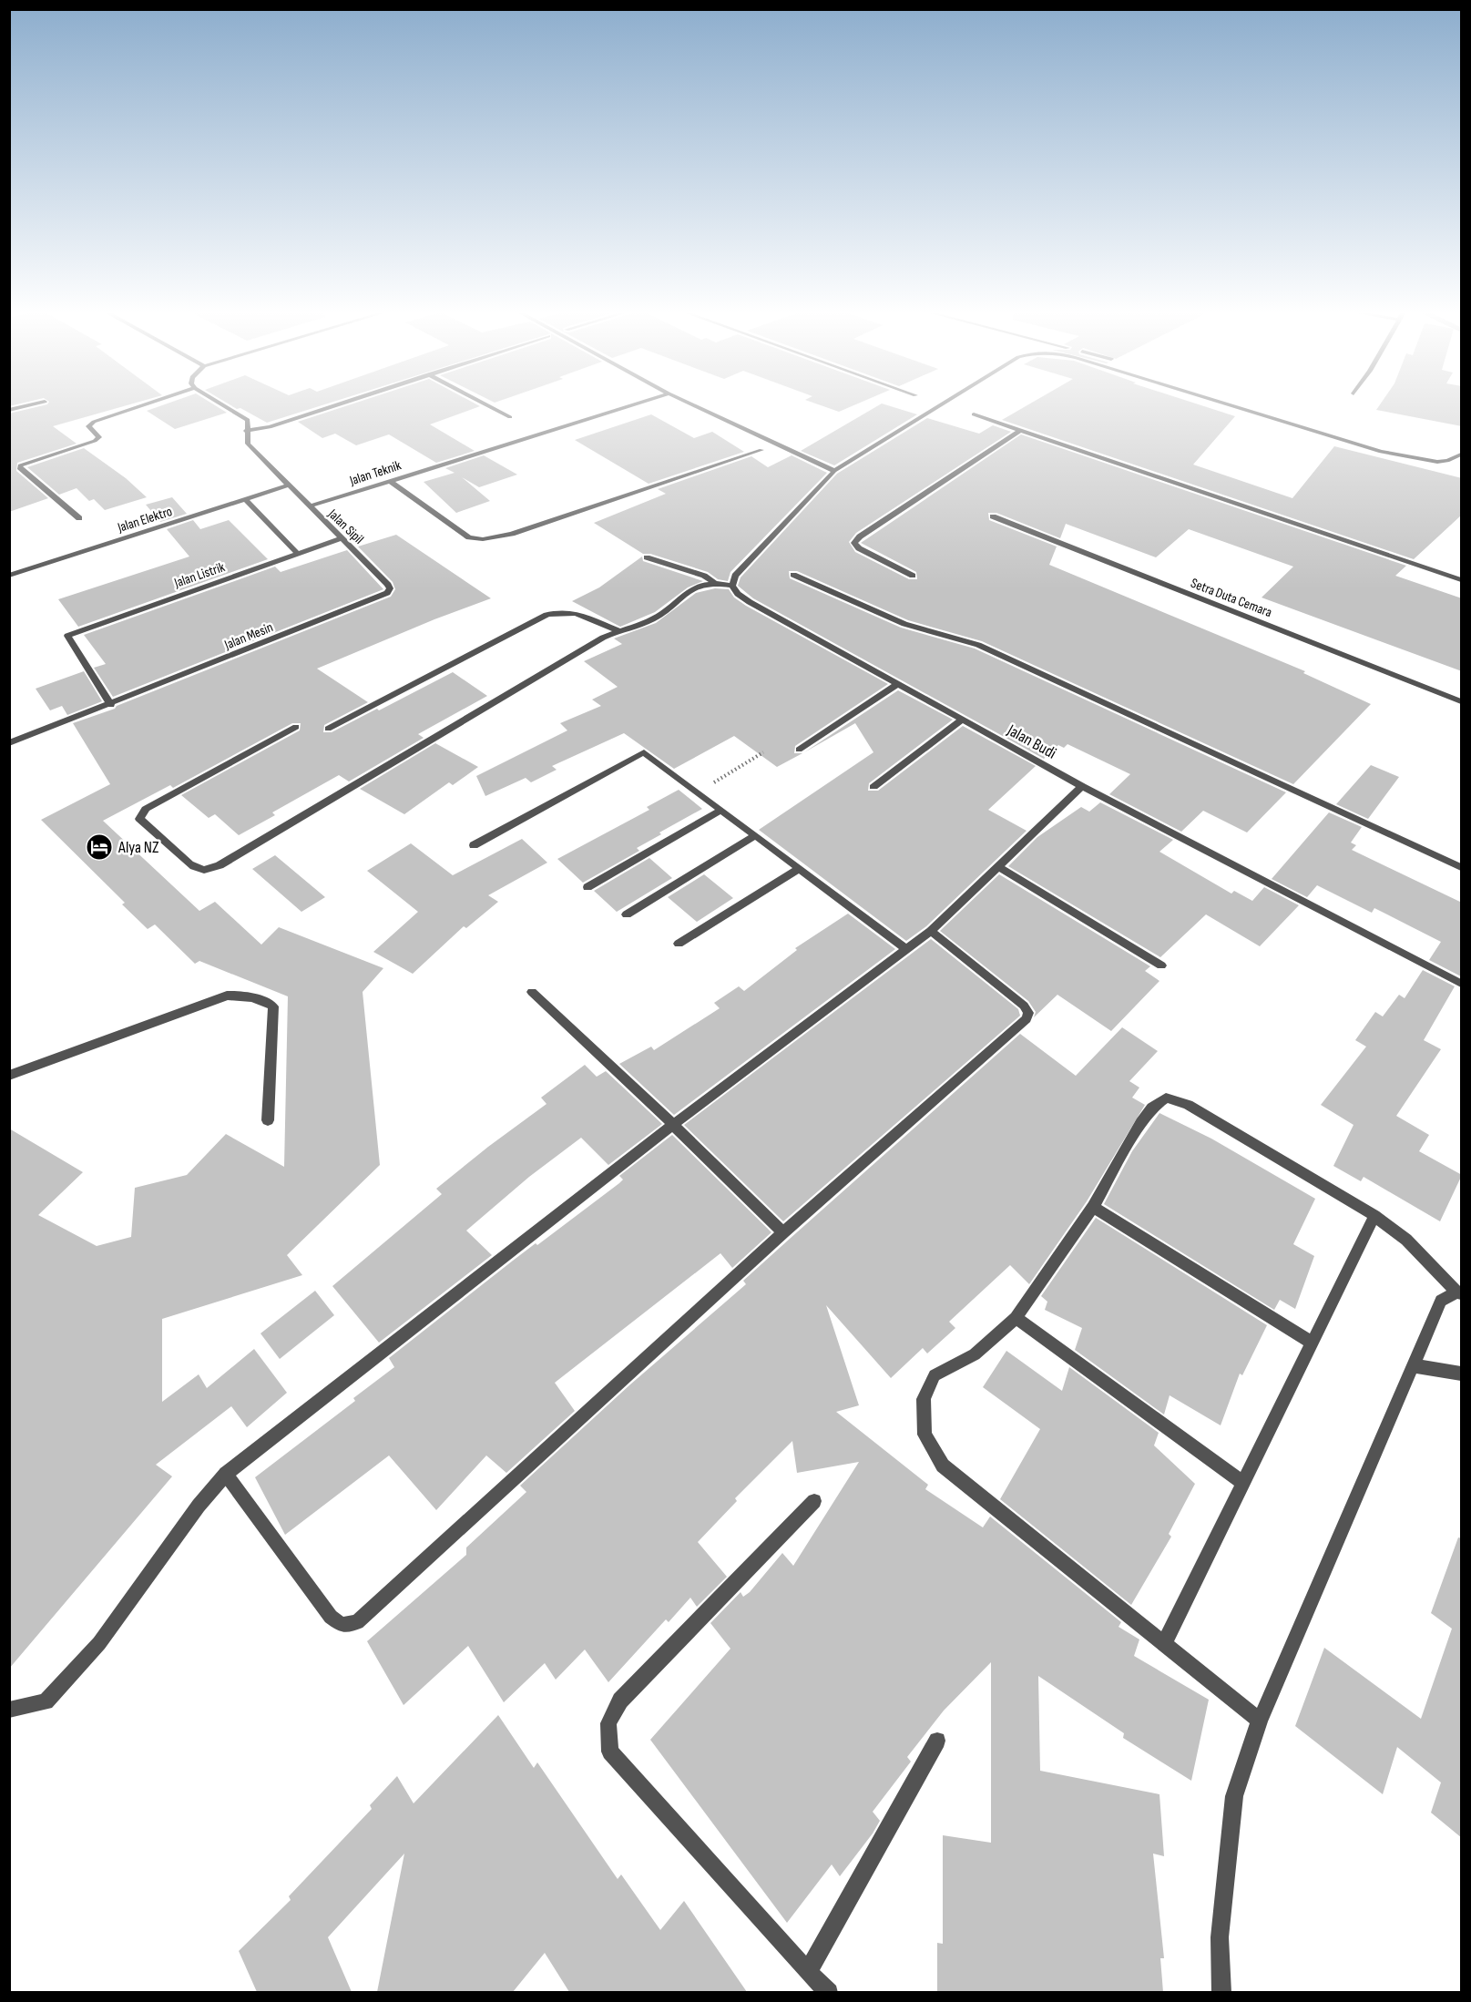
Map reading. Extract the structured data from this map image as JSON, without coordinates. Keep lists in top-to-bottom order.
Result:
{
  "streets": {
    "street": [
      "Jalan Teknik",
      "Jalan Elektro",
      "Jalan Sipil",
      "Jalan Listrik",
      "Setra Duta Cemara",
      "Jalan Mesin",
      "Jalan Budi"
    ]
  },
  "crossings": [
    ["Jalan Teknik", "Jalan Sipil"],
    ["Jalan Elektro", "Jalan Sipil"],
    ["Jalan Sipil", "Jalan Listrik"],
    ["Jalan Sipil", "Jalan Mesin"],
    ["Jalan Listrik", "Jalan Mesin"]
  ],
  "places": {
    "hotel": ["Alya NZ"]
  }
}
